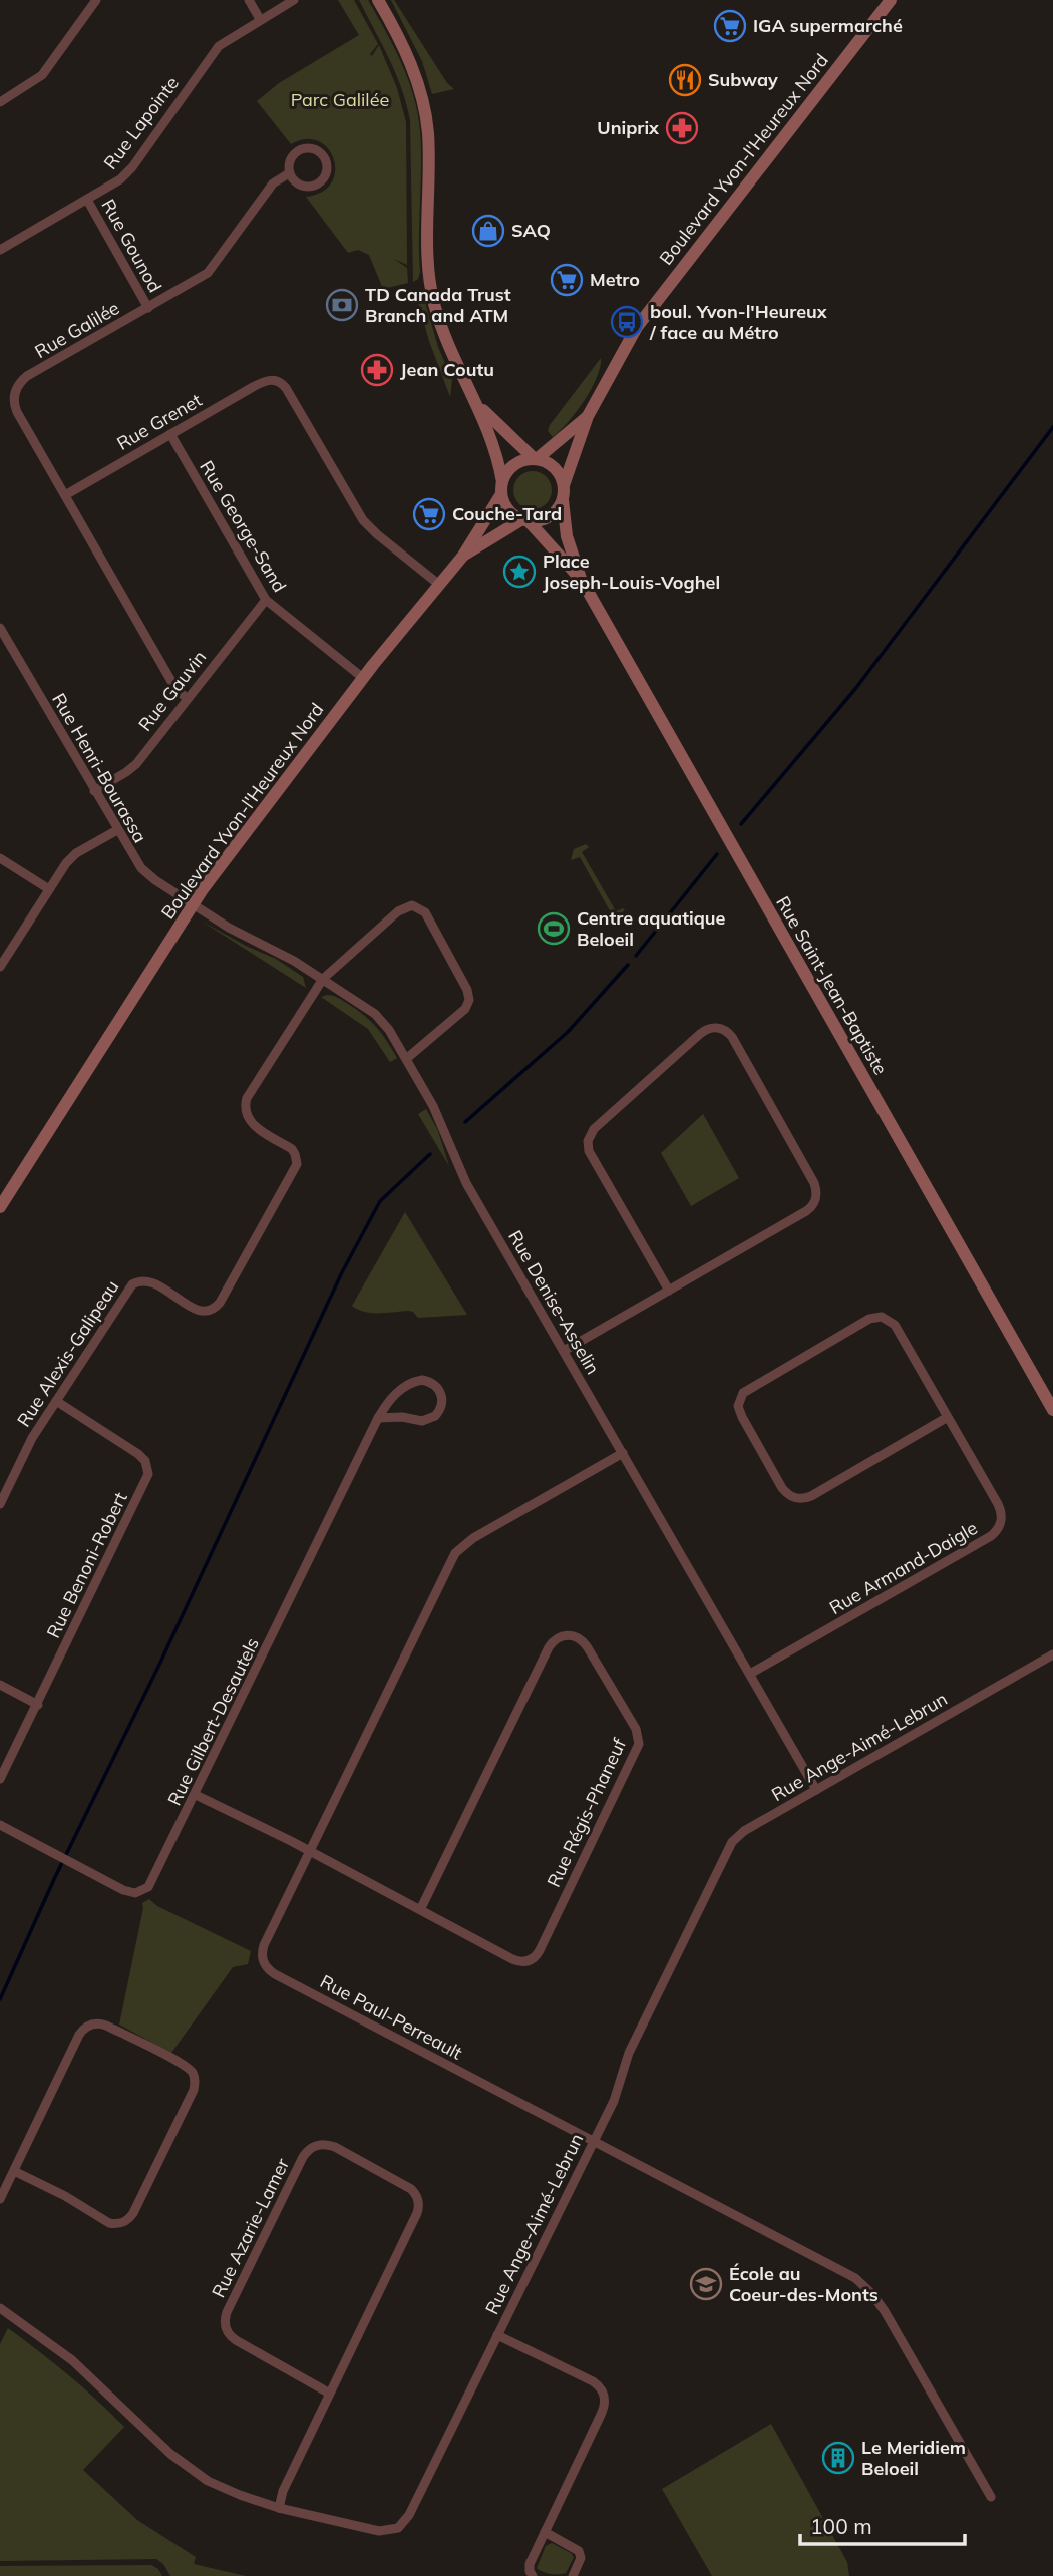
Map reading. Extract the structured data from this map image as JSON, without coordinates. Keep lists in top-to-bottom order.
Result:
{
  "streets": {
    "street": [
      "Rue Lapointe",
      "Boulevard Yvon-l'Heureux Nord",
      "Rue Gounod",
      "Rue Galilée",
      "Rue Grenet",
      "Rue George-Sand",
      "Rue Gauvin",
      "Rue Henri-Bourassa",
      "Rue Saint-Jean-Baptiste",
      "Rue Denise-Asselin",
      "Rue Alexis-Galipeau",
      "Rue Benoni-Robert",
      "Rue Armand-Daigle",
      "Rue Gilbert-Desautels",
      "Rue Ange-Aimé-Lebrun",
      "Rue Régis-Phaneuf",
      "Rue Paul-Perreault",
      "Rue Azarie-Lamer"
    ]
  },
  "crossings": [
    ["Rue Lapointe", "Rue Gounod"],
    ["Boulevard Yvon-l'Heureux Nord", "Rue Grenet"],
    ["Boulevard Yvon-l'Heureux Nord", "Rue George-Sand"],
    ["Boulevard Yvon-l'Heureux Nord", "Rue Henri-Bourassa"],
    ["Boulevard Yvon-l'Heureux Nord", "Rue Saint-Jean-Baptiste"],
    ["Boulevard Yvon-l'Heureux Nord", "Rue Denise-Asselin"],
    ["Rue Gounod", "Rue Galilée"],
    ["Rue Galilée", "Rue Grenet"],
    ["Rue Galilée", "Rue Gauvin"],
    ["Rue Grenet", "Rue George-Sand"],
    ["Rue George-Sand", "Rue Gauvin"],
    ["Rue Gauvin", "Rue Henri-Bourassa"],
    ["Rue Henri-Bourassa", "Rue Denise-Asselin"],
    ["Rue Denise-Asselin", "Rue Alexis-Galipeau"],
    ["Rue Denise-Asselin", "Rue Armand-Daigle"],
    ["Rue Denise-Asselin", "Rue Ange-Aimé-Lebrun"],
    ["Rue Denise-Asselin", "Rue Paul-Perreault"],
    ["Rue Alexis-Galipeau", "Rue Benoni-Robert"],
    ["Rue Gilbert-Desautels", "Rue Régis-Phaneuf"],
    ["Rue Ange-Aimé-Lebrun", "Rue Paul-Perreault"],
    ["Rue Ange-Aimé-Lebrun", "Rue Azarie-Lamer"],
    ["Rue Régis-Phaneuf", "Rue Paul-Perreault"]
  ],
  "parks": ["Parc Galilée"],
  "places": {
    "supermarket": ["IGA supermarché", "Metro", "Couche-Tard"],
    "restaurant": ["Subway"],
    "pharmacy": ["Uniprix", "Jean Coutu"],
    "shop": ["SAQ"],
    "bank": ["TD Canada Trust Branch and ATM"],
    "bus stop": ["boul. Yvon-l'Heureux / face au Métro"],
    "place": ["Place Joseph-Louis-Voghel"],
    "sports": ["Centre aquatique Beloeil"],
    "school or university": ["École au Coeur-des-Monts"],
    "building": ["Le Meridiem Beloeil"]
  },
  "scale_bar": "100 m"
}
